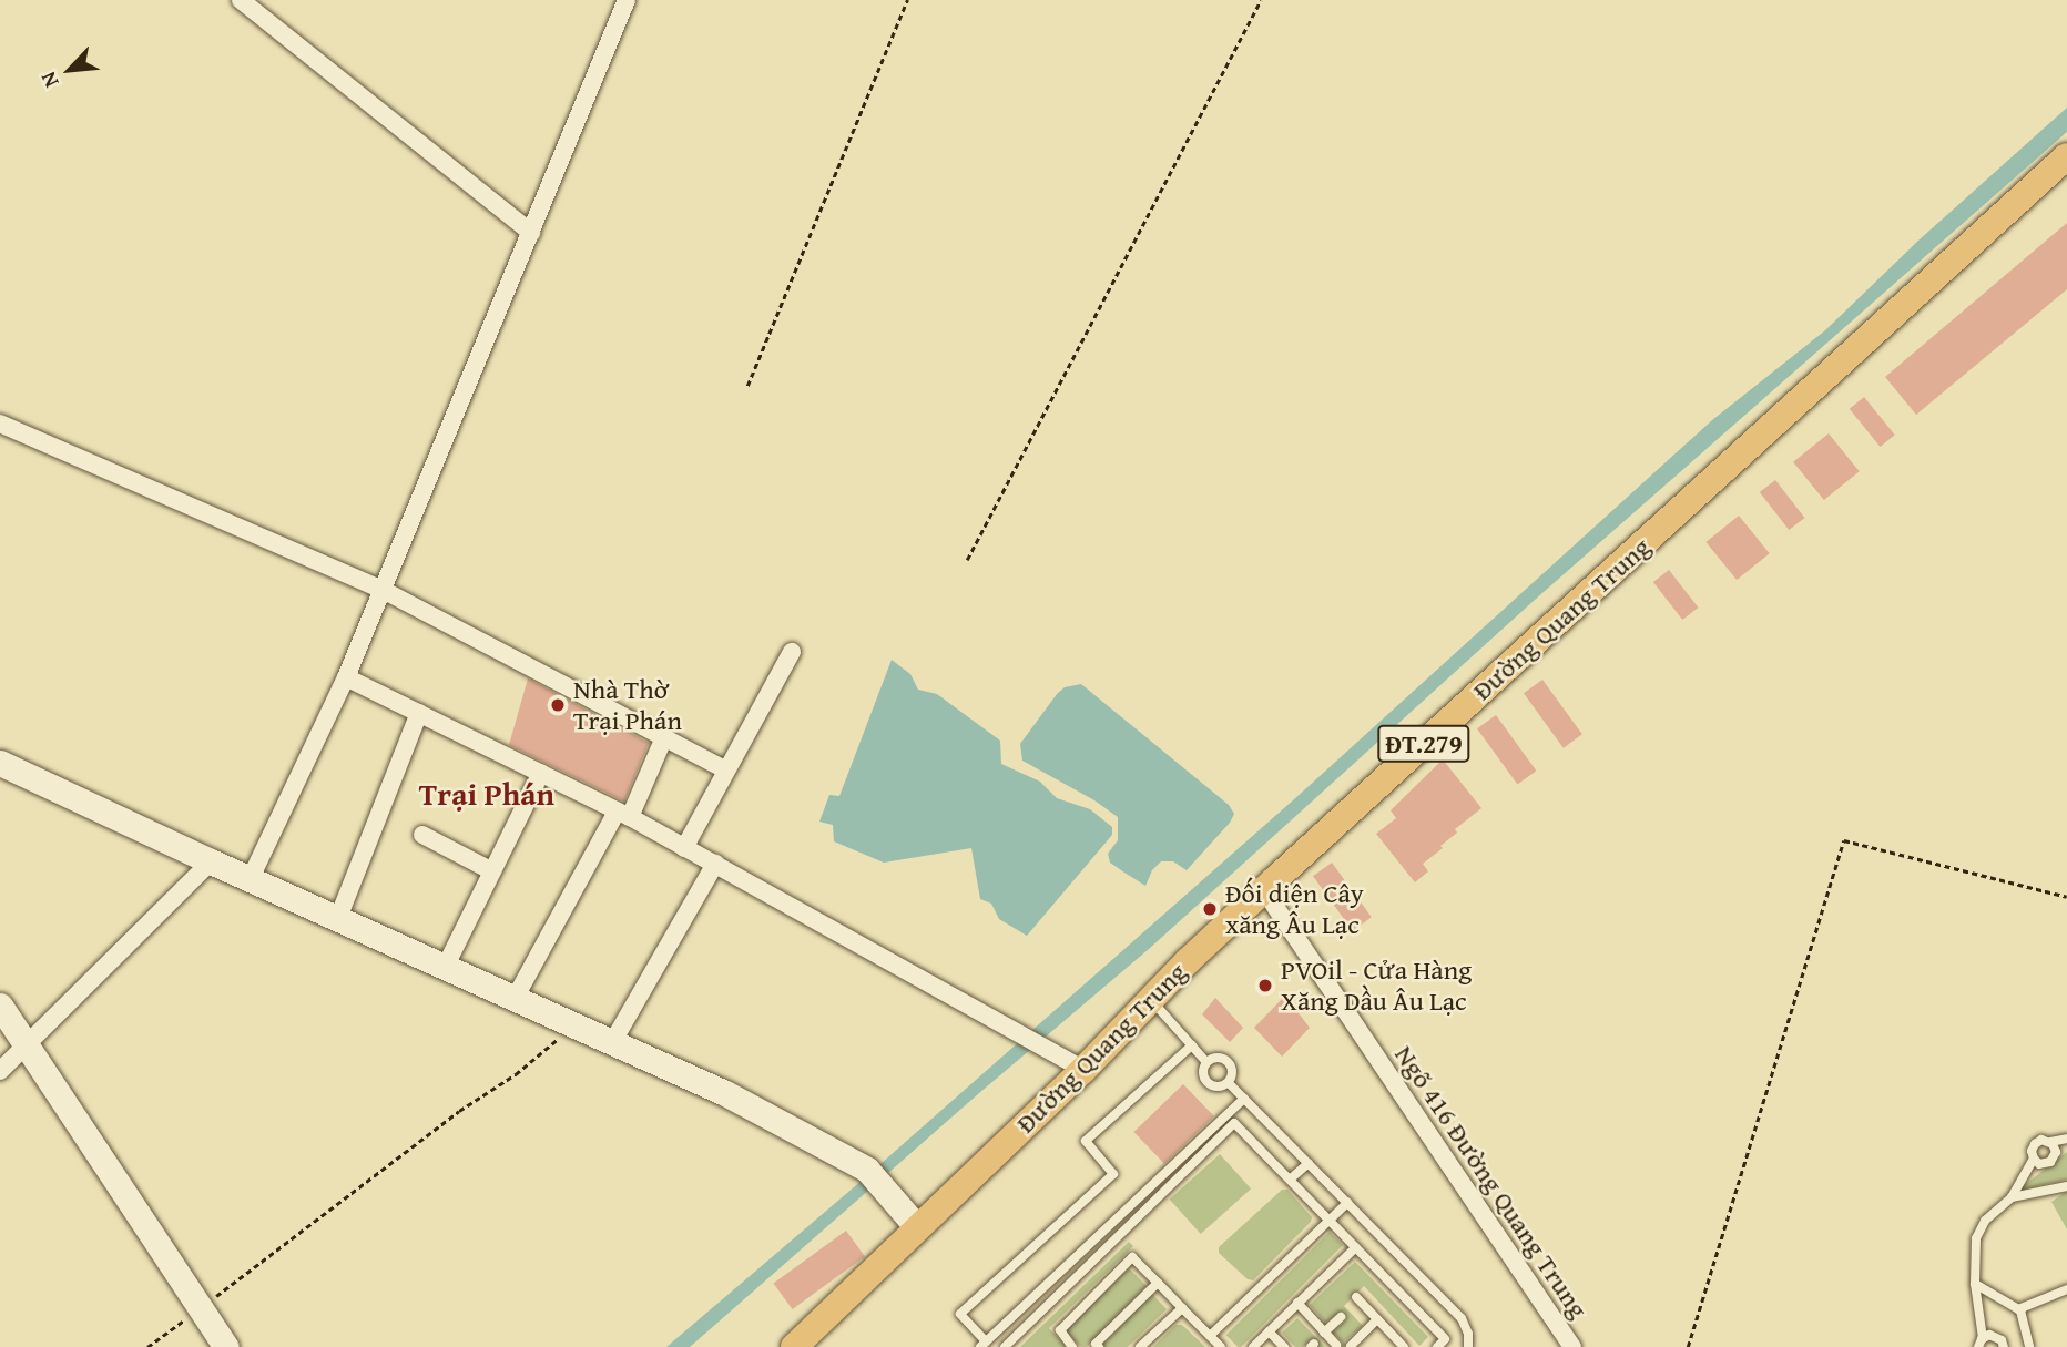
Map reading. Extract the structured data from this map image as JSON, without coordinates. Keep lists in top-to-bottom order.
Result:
{
  "streets": {
    "main road": ["Đường Quang Trung", "ĐT.279"],
    "street": ["Ngõ 416 Đường Quang Trung"]
  },
  "crossings": [
    ["Đường Quang Trung", "Ngõ 416 Đường Quang Trung"]
  ],
  "districts": ["Trại Phán"],
  "places": ["Nhà Thờ Trại Phán", "Đối diện Cây xăng Âu Lạc", "PVOil - Cửa Hàng Xăng Dầu Âu Lạc"],
  "north": "bottom left"
}
